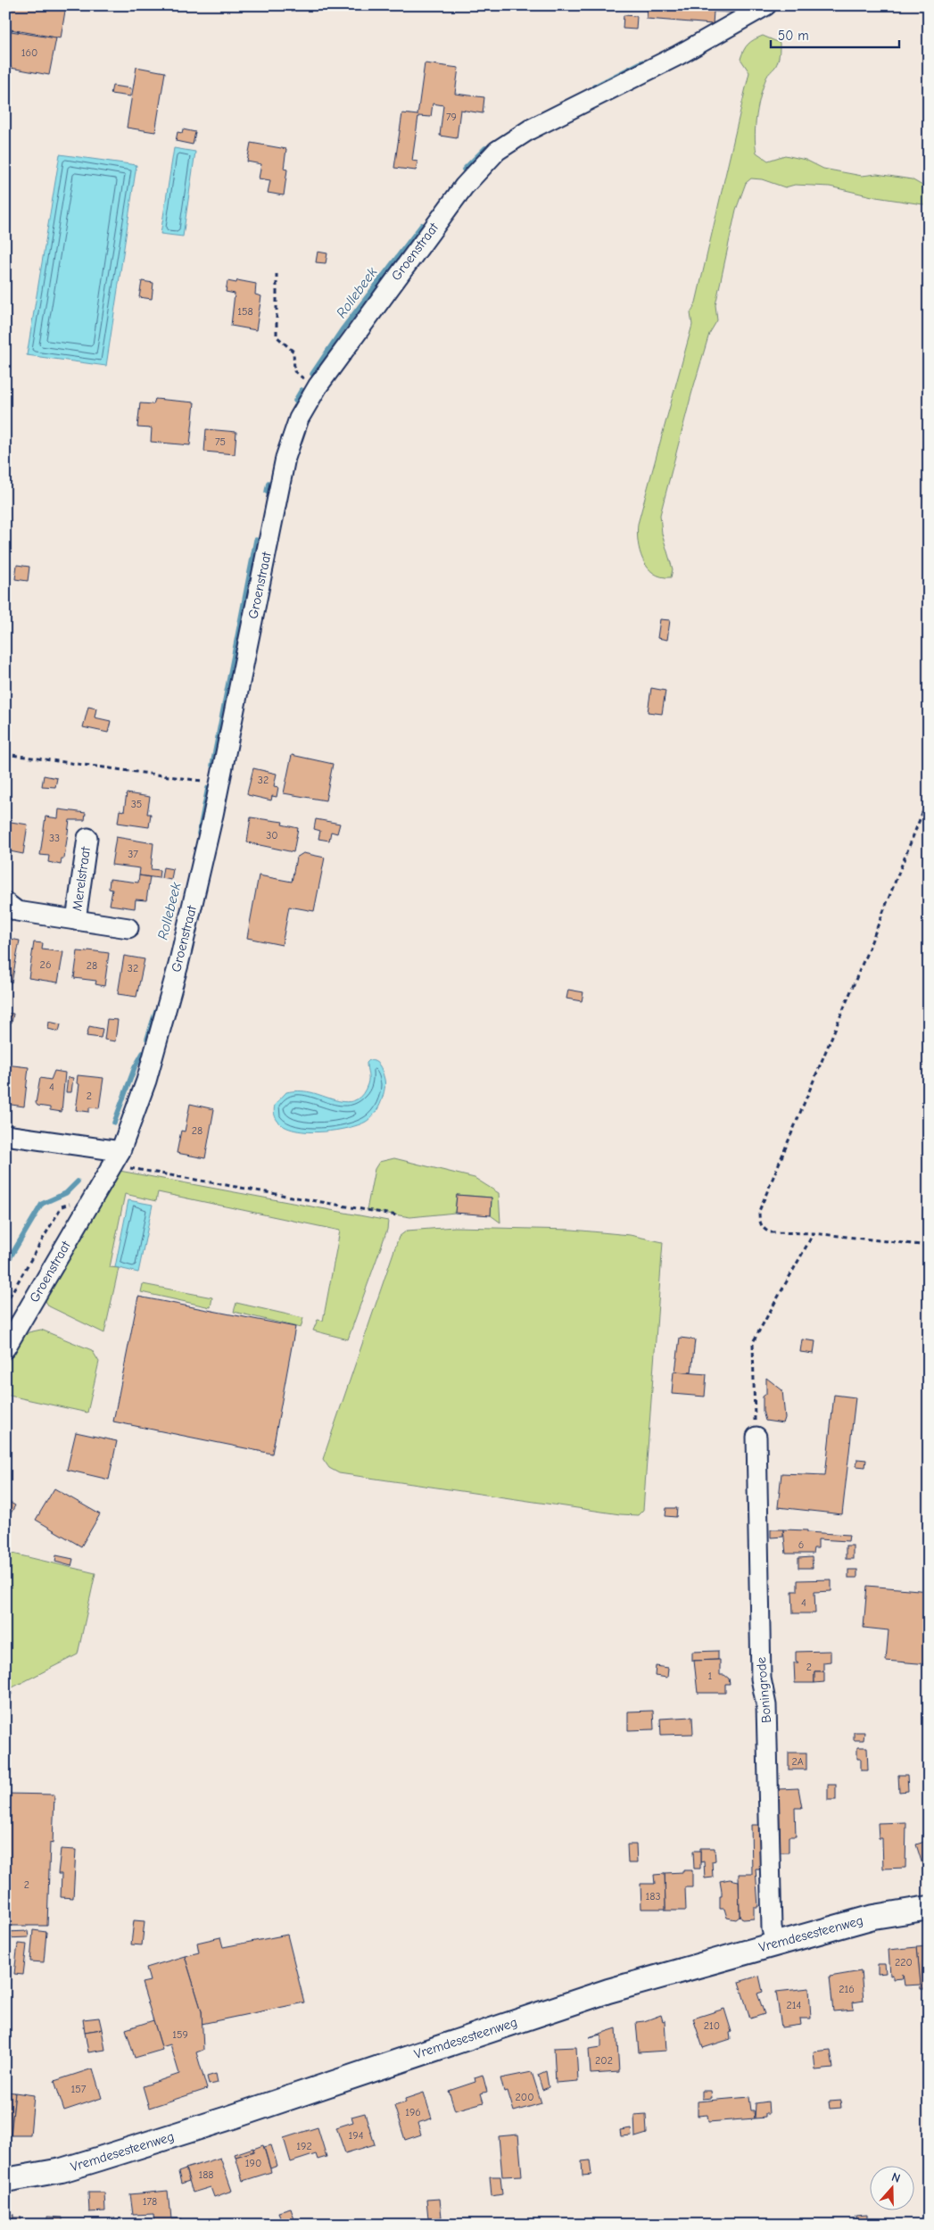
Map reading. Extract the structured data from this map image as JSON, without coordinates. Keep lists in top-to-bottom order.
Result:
{
  "streets": {
    "street": [
      "Groenstraat",
      "Merelstraat",
      "Boningrode",
      "Vremdesesteenweg"
    ]
  },
  "crossings": [
    ["Boningrode", "Vremdesesteenweg"]
  ],
  "water": ["Rollebeek"],
  "house_numbers": [
    "160",
    "79",
    "158",
    "75",
    "32",
    "35",
    "30",
    "33",
    "37",
    "26",
    "28",
    "32",
    "4",
    "2",
    "28",
    "6",
    "4",
    "2",
    "1",
    "2A",
    "2",
    "183",
    "220",
    "216",
    "214",
    "210",
    "159",
    "202",
    "157",
    "200",
    "196",
    "194",
    "192",
    "190",
    "188",
    "178"
  ],
  "scale_bar": "50 m",
  "north": "top"
}
